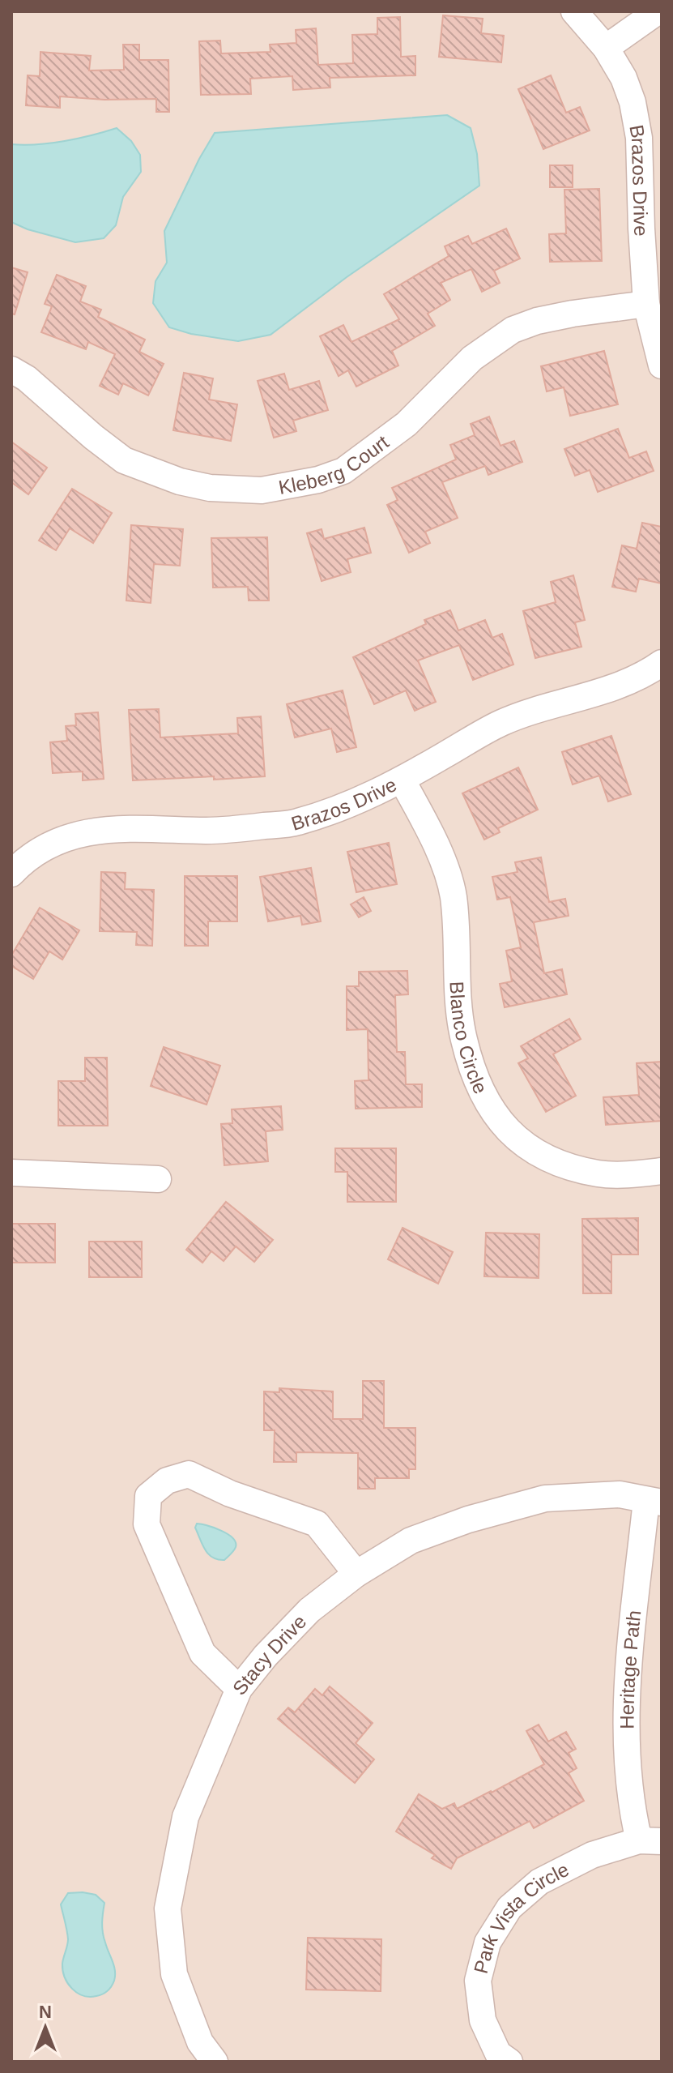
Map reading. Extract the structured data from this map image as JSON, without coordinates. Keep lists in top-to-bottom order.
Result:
{
  "streets": {
    "street": [
      "Brazos Drive",
      "Kleberg Court",
      "Blanco Circle",
      "Stacy Drive",
      "Heritage Path",
      "Park Vista Circle"
    ]
  },
  "crossings": [
    ["Brazos Drive", "Kleberg Court"],
    ["Brazos Drive", "Blanco Circle"],
    ["Stacy Drive", "Heritage Path"],
    ["Heritage Path", "Park Vista Circle"]
  ],
  "north": "top"
}
